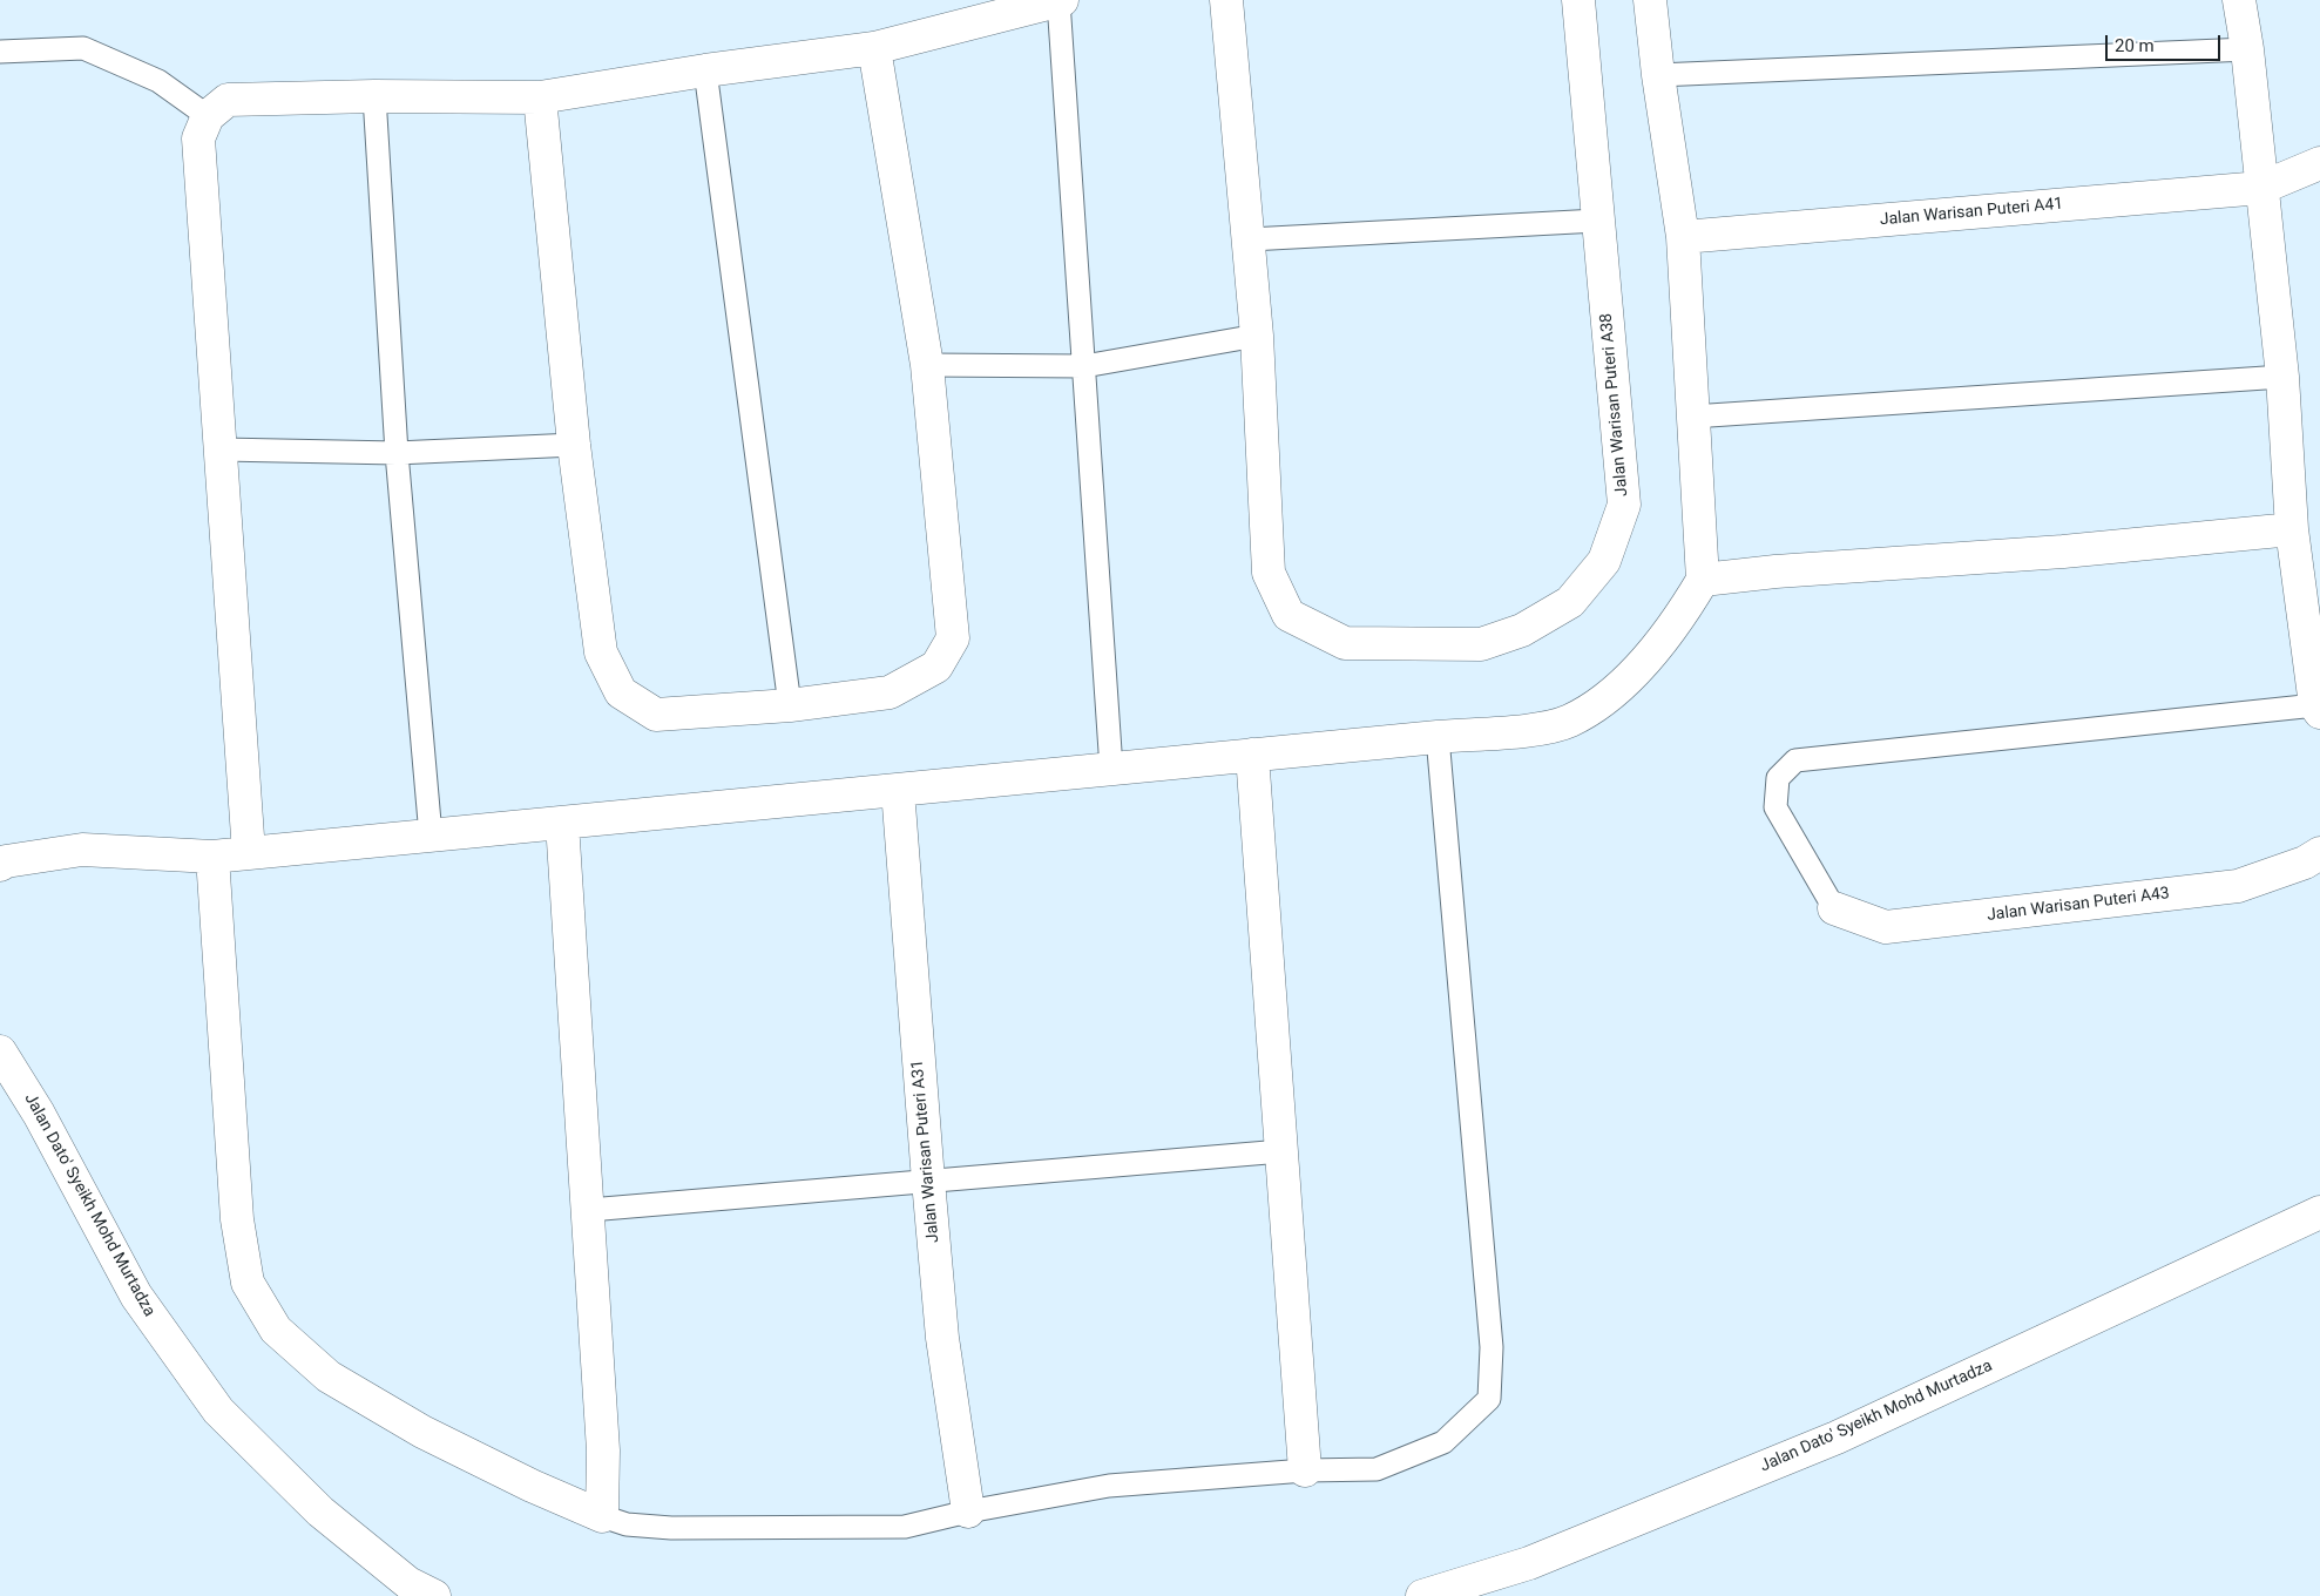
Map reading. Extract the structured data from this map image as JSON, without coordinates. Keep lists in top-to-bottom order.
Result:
{
  "streets": {
    "street": [
      "Jalan Warisan Puteri A41",
      "Jalan Warisan Puteri A38",
      "Jalan Warisan Puteri A43",
      "Jalan Warisan Puteri A31",
      "Jalan Dato' Syeikh Mohd Murtadza"
    ]
  },
  "scale_bar": "20 m"
}
